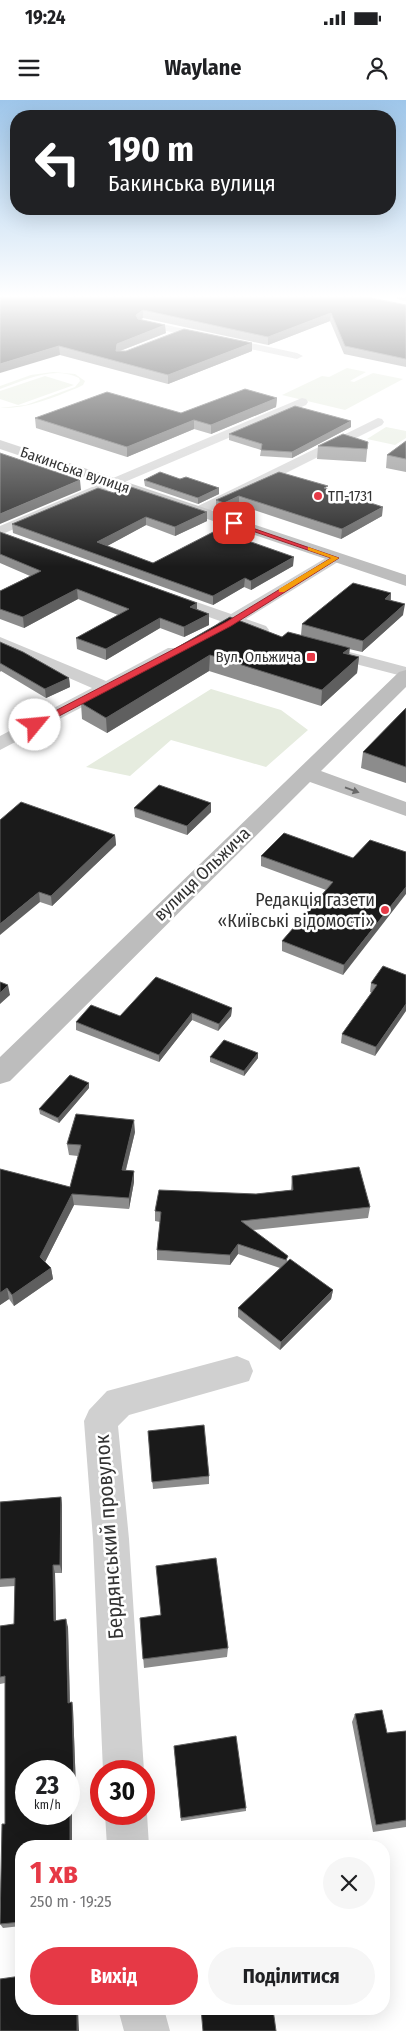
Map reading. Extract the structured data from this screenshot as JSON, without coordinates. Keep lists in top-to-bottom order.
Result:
{
  "streets": {
    "street": ["Бакинська вулиця", "вулиця Ольжича", "Бердянський провулок"]
  },
  "places": {
    "other": ["ТП-1731", "Редакція газети «Київські відомості»"],
    "transit": ["Вул. Ольжича"]
  },
  "page": {
    "status": "19:24",
    "header": "Waylane",
    "turn": ["190 m", "Бакинська вулиця"],
    "speed": "23 km/h",
    "limit": "30",
    "heading": ["1 хв", "250 m · 19:25"],
    "buttons": ["Вихід", "Поділитися"]
  }
}
